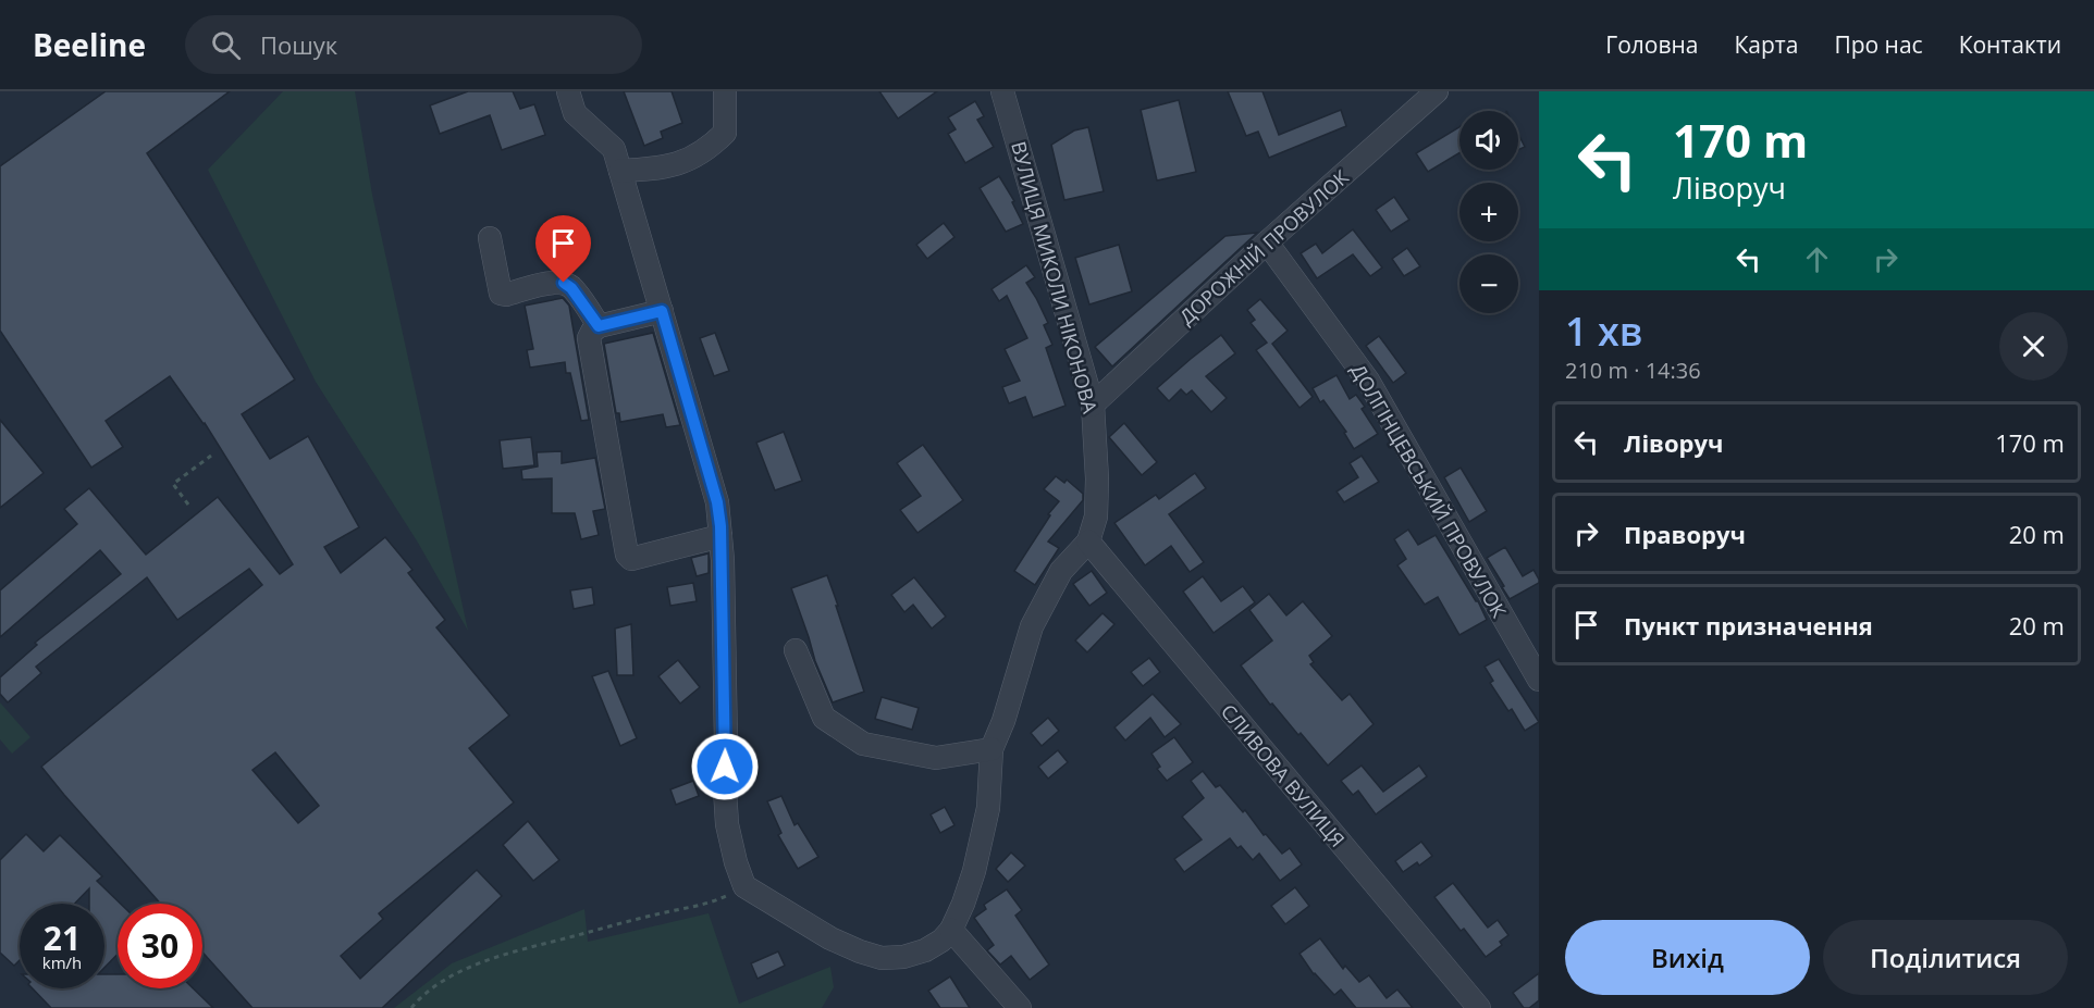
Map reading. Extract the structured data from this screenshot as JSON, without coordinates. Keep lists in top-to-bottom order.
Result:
{
  "streets": {
    "street": [
      "ДОРОЖНІЙ ПРОВУЛОК",
      "ВУЛИЦЯ МИКОЛИ НІКОНОВА",
      "ДОЛГІНЦЕВСЬКИЙ ПРОВУЛОК",
      "СЛИВОВА ВУЛИЦЯ"
    ]
  },
  "crossings": [
    ["ДОРОЖНІЙ ПРОВУЛОК", "ВУЛИЦЯ МИКОЛИ НІКОНОВА"],
    ["ДОРОЖНІЙ ПРОВУЛОК", "ДОЛГІНЦЕВСЬКИЙ ПРОВУЛОК"],
    ["ВУЛИЦЯ МИКОЛИ НІКОНОВА", "СЛИВОВА ВУЛИЦЯ"]
  ],
  "page": {
    "header": "Beeline",
    "search": "Пошук",
    "nav": [
      "Головна",
      "Карта",
      "Про нас",
      "Контакти"
    ],
    "turn": ["170 m", "Ліворуч"],
    "map_buttons": ["+", "−"],
    "heading": ["1 хв", "210 m · 14:36"],
    "list": [
      {
        "name": "Ліворуч",
        "value": "170 m"
      },
      {
        "name": "Праворуч",
        "value": "20 m"
      },
      {
        "name": "Пункт призначення",
        "value": "20 m"
      }
    ],
    "speed": "21 km/h",
    "limit": "30",
    "buttons": ["Вихід", "Поділитися"]
  }
}
